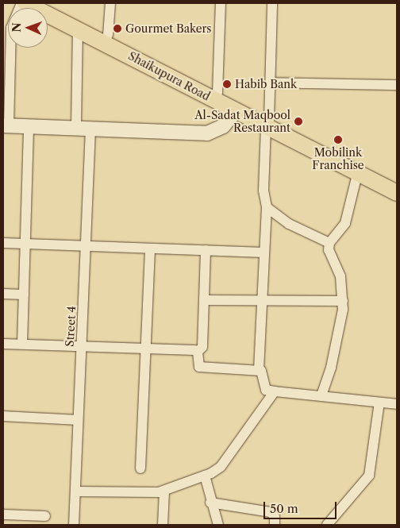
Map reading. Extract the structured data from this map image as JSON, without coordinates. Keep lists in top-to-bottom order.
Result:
{
  "streets": {
    "main road": ["Shaikupura Road"],
    "street": ["Street 4"]
  },
  "crossings": [
    ["Shaikupura Road", "Street 4"]
  ],
  "places": [
    "Gourmet Bakers",
    "Habib Bank",
    "Al-Sadat Maqbool Restaurant",
    "Mobilink Franchise"
  ],
  "scale_bar": "50 m",
  "north": "left"
}
